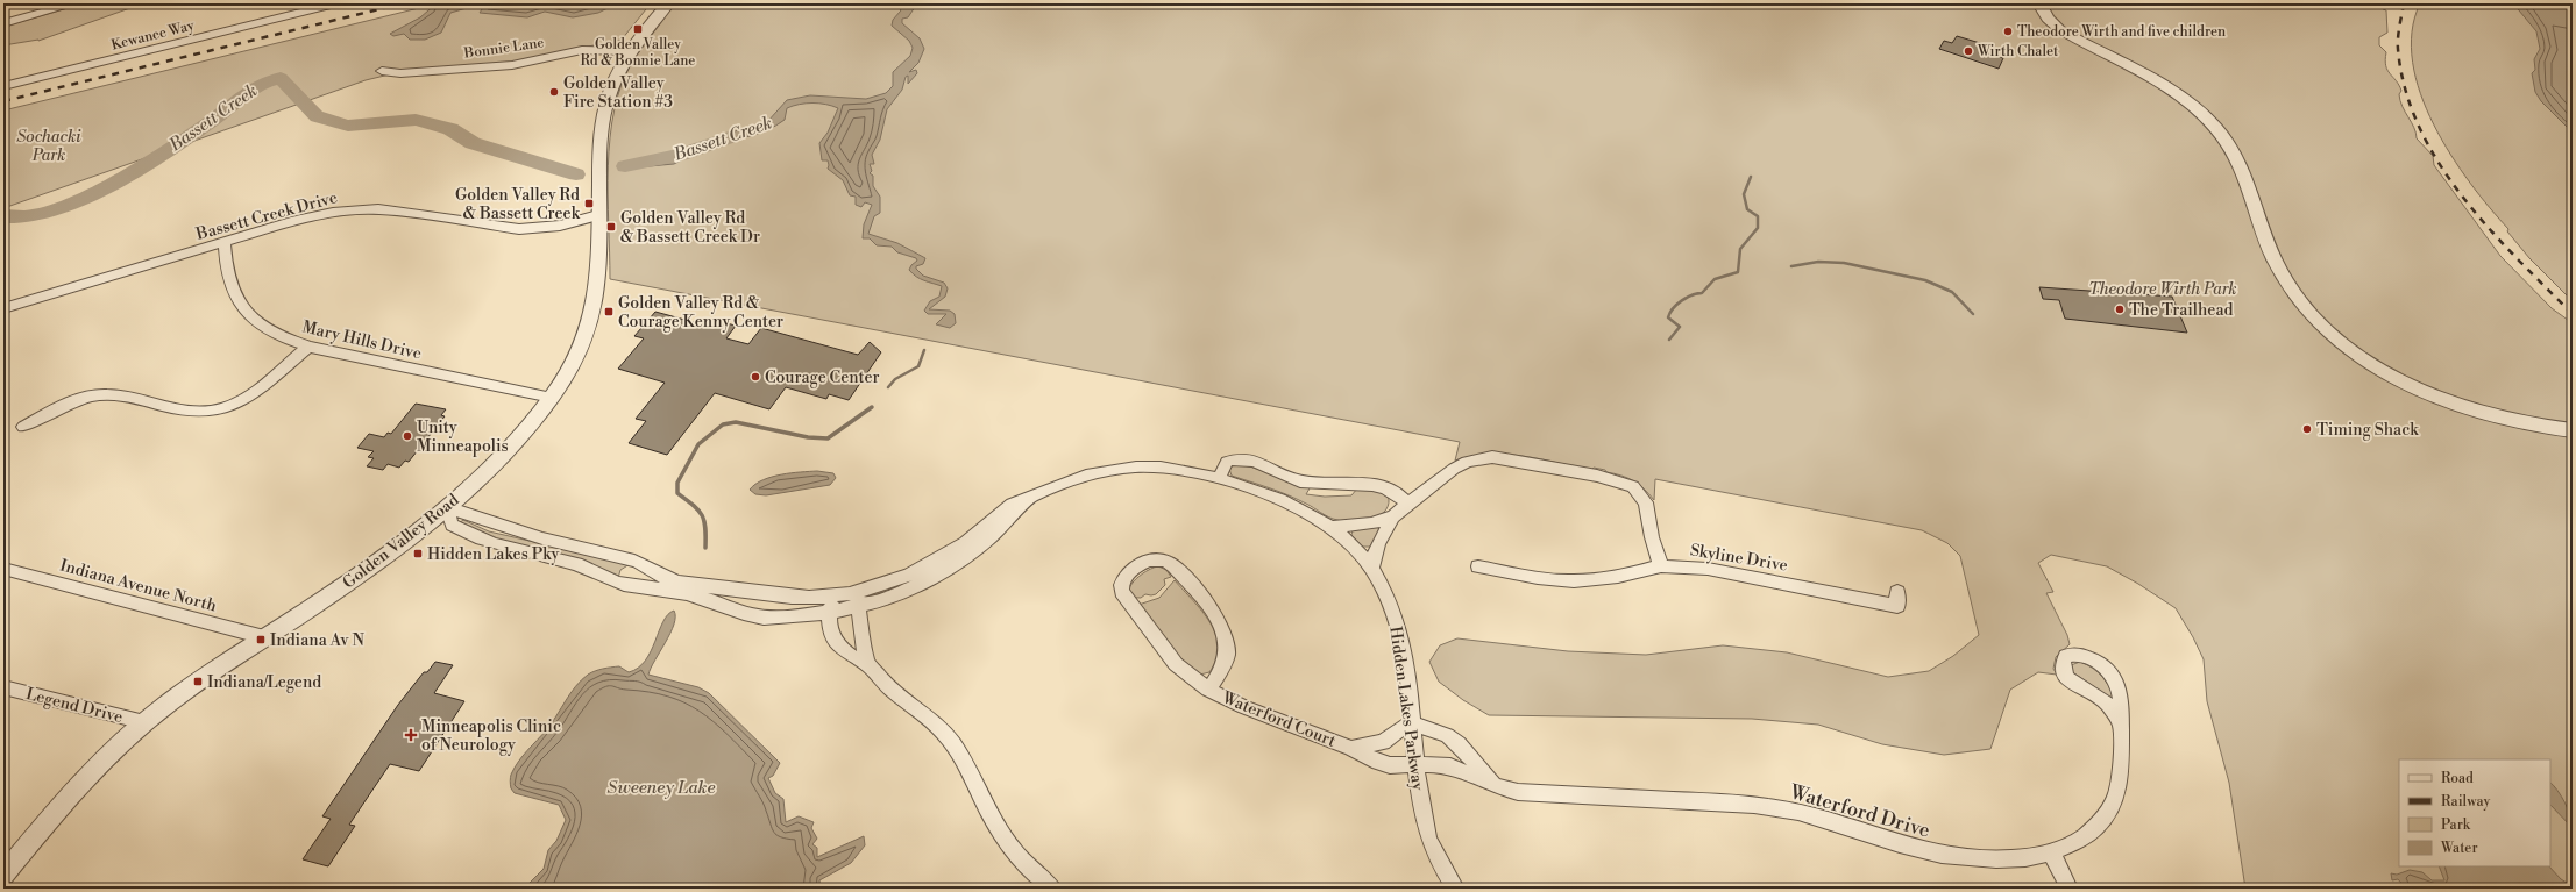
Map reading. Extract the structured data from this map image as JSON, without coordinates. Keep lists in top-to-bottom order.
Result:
{
  "streets": {
    "street": [
      "Kewanee Way",
      "Bonnie Lane",
      "Bassett Creek Drive",
      "Mary Hills Drive",
      "Golden Valley Road",
      "Skyline Drive",
      "Indiana Avenue North",
      "Legend Drive",
      "Hidden Lakes Parkway",
      "Waterford Court",
      "Waterford Drive"
    ]
  },
  "crossings": [
    ["Bonnie Lane", "Golden Valley Road"],
    ["Bassett Creek Drive", "Mary Hills Drive"],
    ["Bassett Creek Drive", "Golden Valley Road"],
    ["Mary Hills Drive", "Golden Valley Road"],
    ["Golden Valley Road", "Indiana Avenue North"],
    ["Golden Valley Road", "Legend Drive"],
    ["Golden Valley Road", "Hidden Lakes Parkway"],
    ["Hidden Lakes Parkway", "Waterford Court"],
    ["Hidden Lakes Parkway", "Waterford Drive"],
    ["Waterford Court", "Waterford Drive"]
  ],
  "water": ["Bassett Creek", "Sweeney Lake"],
  "parks": ["Sochacki Park", "Theodore Wirth Park"],
  "places": {
    "transit": [
      "Golden Valley Rd & Bonnie Lane",
      "Golden Valley Rd & Bassett Creek",
      "Golden Valley Rd & Bassett Creek Dr",
      "Golden Valley Rd & Courage Kenny Center",
      "Hidden Lakes Pky",
      "Indiana Av N",
      "Indiana/Legend"
    ],
    "other": [
      "Theodore Wirth and five children",
      "Wirth Chalet",
      "Golden Valley Fire Station #3",
      "The Trailhead",
      "Courage Center",
      "Timing Shack",
      "Unity Minneapolis"
    ],
    "health": ["Minneapolis Clinic of Neurology"]
  },
  "legend": [
    "Road",
    "Railway",
    "Park",
    "Water"
  ]
}
